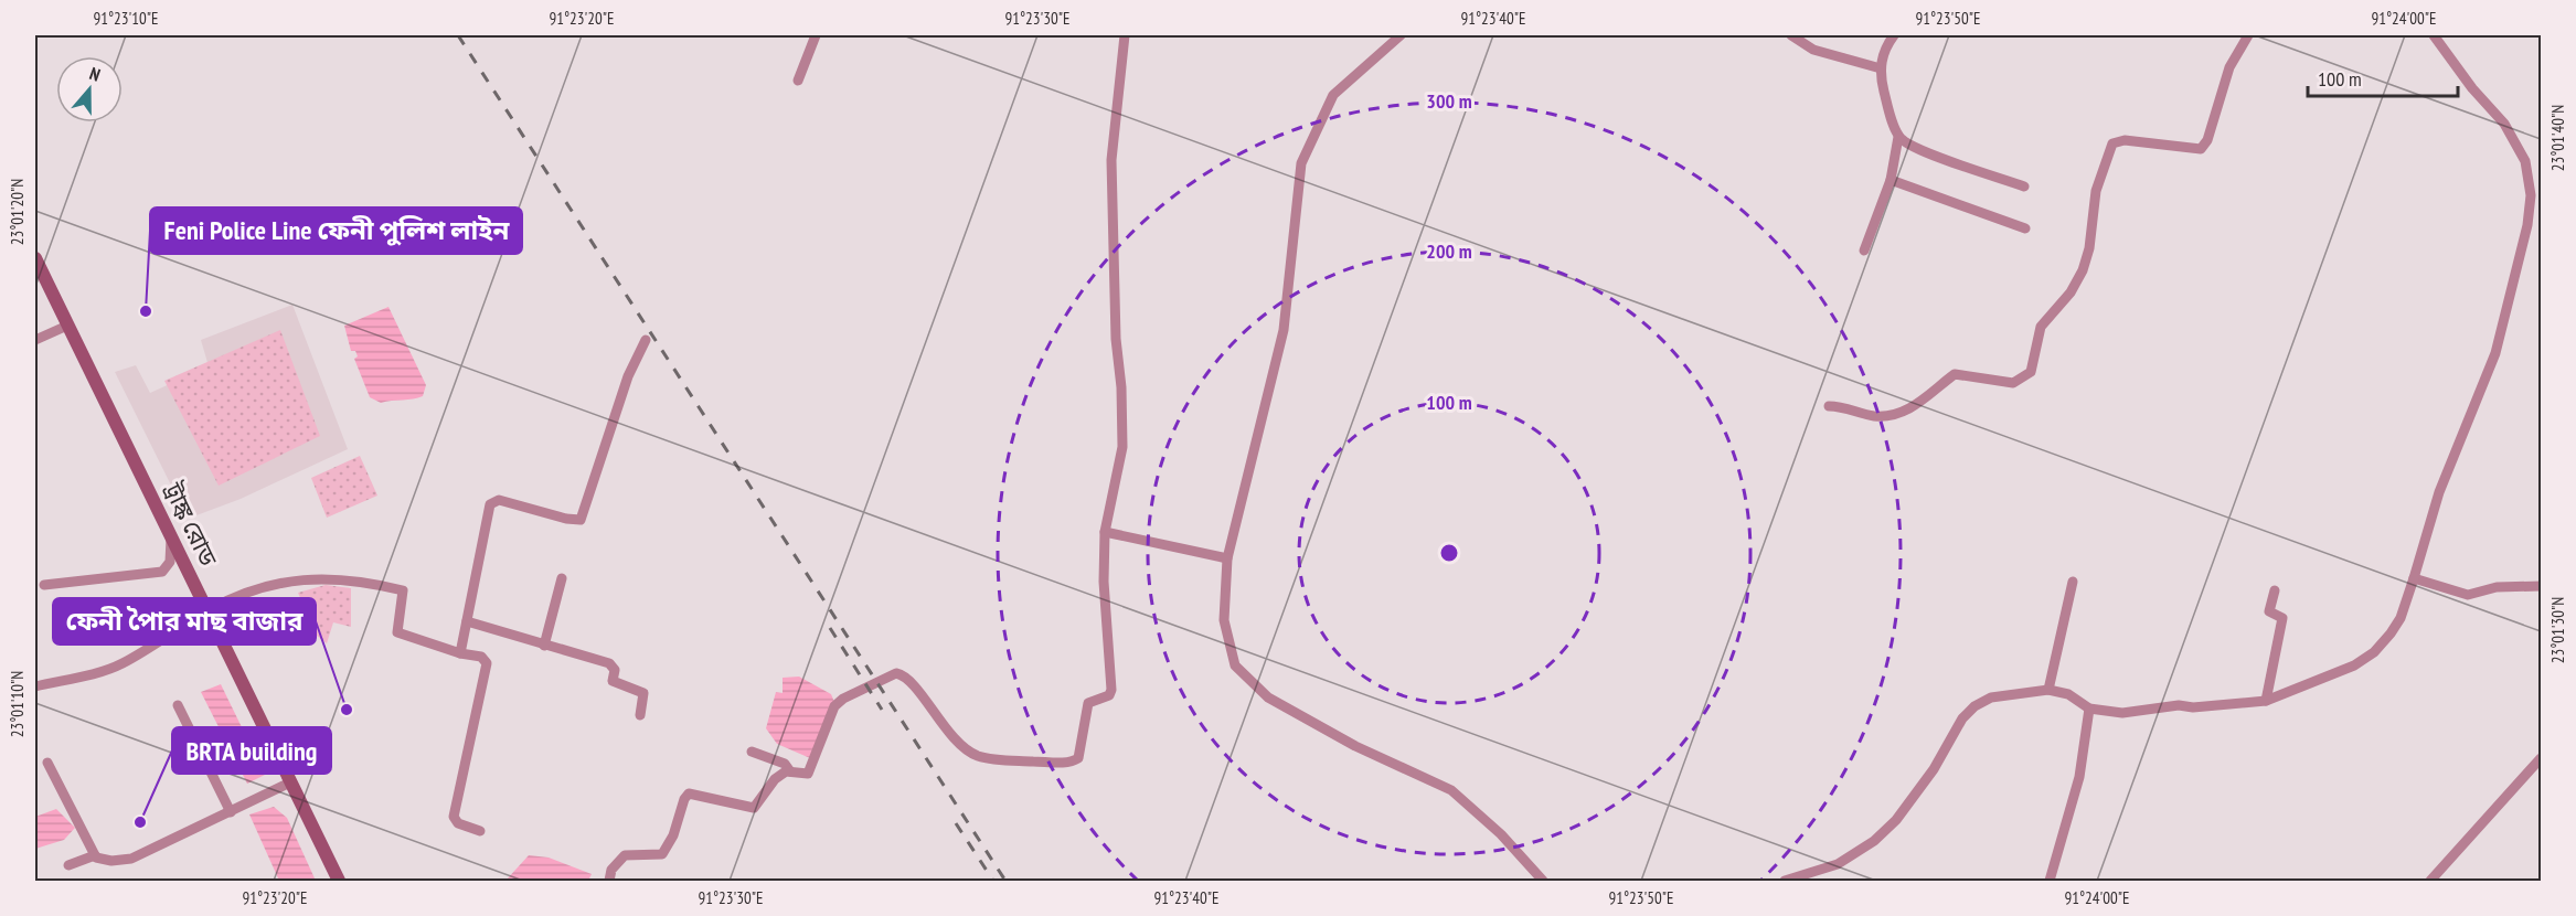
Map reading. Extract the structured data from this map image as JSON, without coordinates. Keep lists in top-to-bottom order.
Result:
{
  "streets": {
    "main road": ["ট্রাঙ্ক রোড"]
  },
  "places": ["Feni Police Line ফেনী পুলিশ লাইন", "ফেনী পৈার মাছ বাজার", "BRTA building"],
  "scale_bar": "100 m",
  "north": "top",
  "coordinates": [
    "91°23'10\"E",
    "91°23'20\"E",
    "91°23'30\"E",
    "91°23'40\"E",
    "91°23'50\"E",
    "91°24'00\"E",
    "23°01'40\"N",
    "23°01'20\"N",
    "23°01'30\"N",
    "23°01'10\"N"
  ],
  "rings": ["300 m", "200 m", "100 m"]
}
